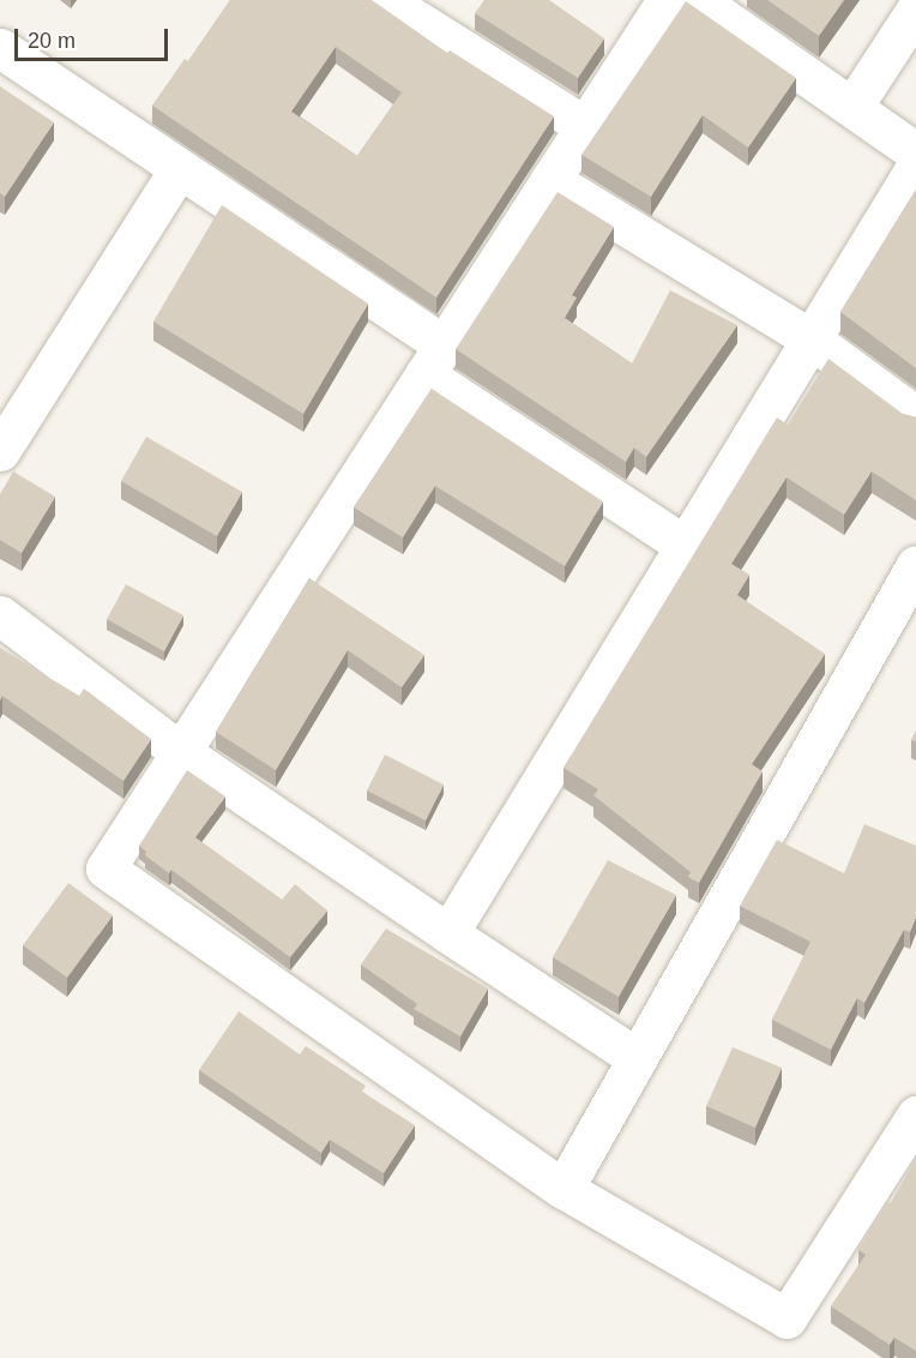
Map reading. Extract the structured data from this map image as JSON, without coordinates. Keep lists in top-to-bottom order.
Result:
{
  "scale_bar": "20 m"
}
